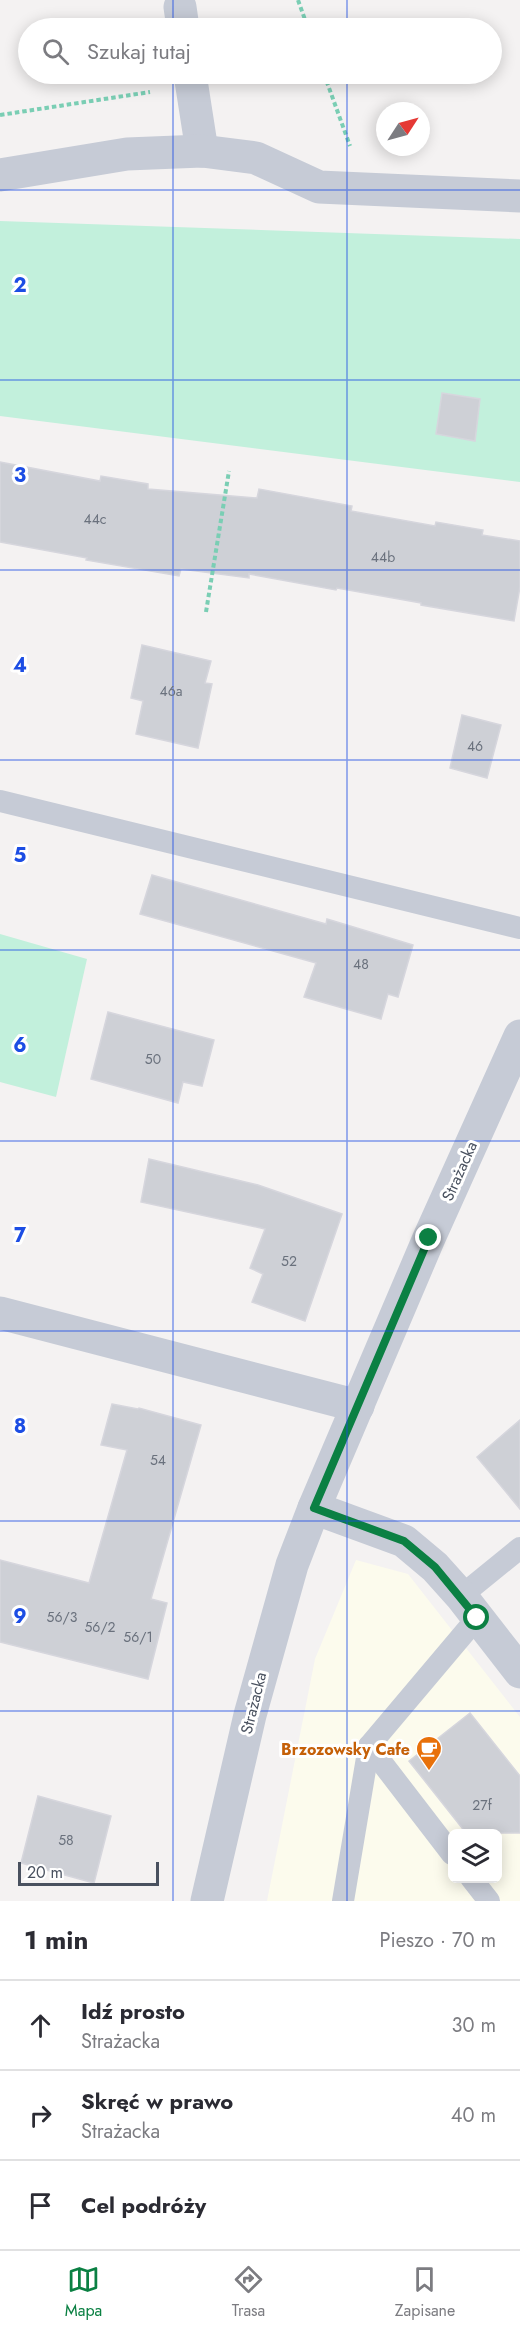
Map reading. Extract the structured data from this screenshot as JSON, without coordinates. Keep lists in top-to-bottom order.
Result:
{
  "streets": {
    "street": ["Strażacka"]
  },
  "places": {
    "cafe": ["Brzozowsky Cafe"]
  },
  "house_numbers": [
    "44c",
    "44b",
    "46a",
    "46",
    "48",
    "50",
    "52",
    "54",
    "56/3",
    "56/2",
    "56/1",
    "27f",
    "58"
  ],
  "scale_bar": "20 m",
  "north": "top right",
  "page": {
    "search": "Szukaj tutaj",
    "scale": "20 m",
    "heading": ["1 min", "Pieszo · 70 m"],
    "list": [
      ["Idź prosto", "Strażacka", "30 m"],
      ["Skręć w prawo", "Strażacka", "40 m"],
      "Cel podróży"
    ],
    "nav": ["Mapa", "Trasa", "Zapisane"]
  },
  "grid": {
    "rows": [
      "2",
      "3",
      "4",
      "5",
      "6",
      "7",
      "8",
      "9"
    ]
  }
}
